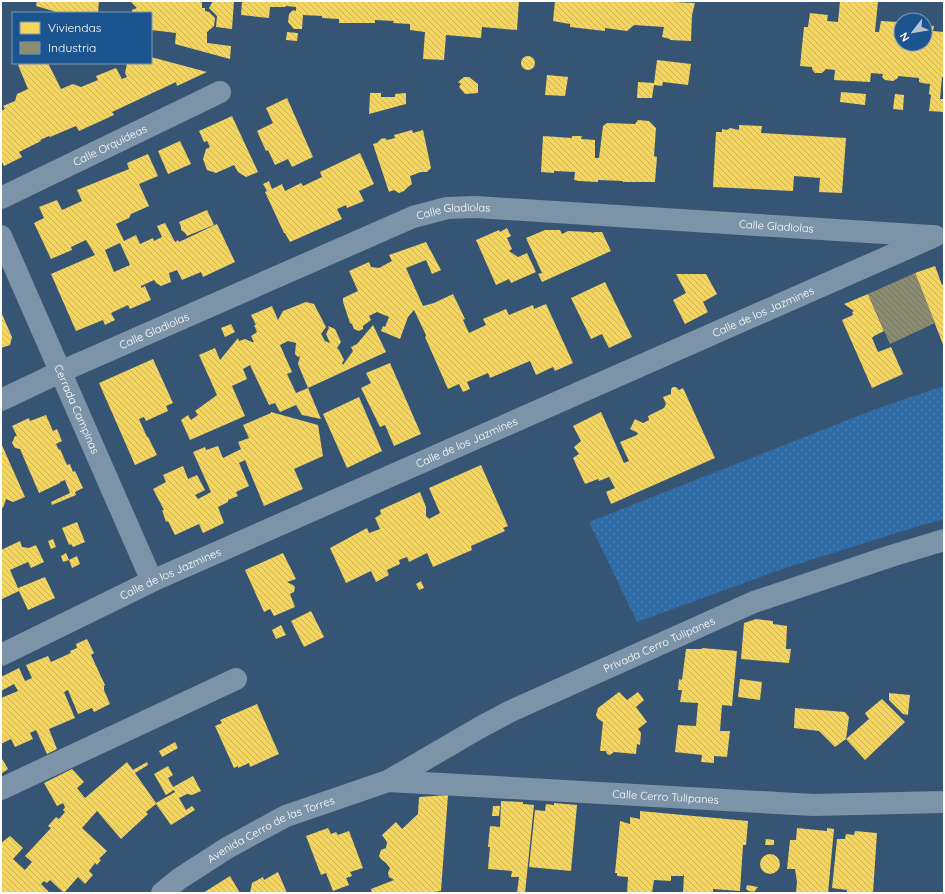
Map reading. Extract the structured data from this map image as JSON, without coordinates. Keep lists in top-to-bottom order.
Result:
{
  "streets": {
    "street": [
      "Calle Orquídeas",
      "Calle Gladiolas",
      "Calle de los Jazmines",
      "Cerrada Campinas",
      "Privada Cerro Tulipanes",
      "Calle Cerro Tulipanes",
      "Avenida Cerro de las Torres"
    ]
  },
  "crossings": [
    ["Calle Gladiolas", "Calle de los Jazmines"],
    ["Calle Gladiolas", "Cerrada Campinas"],
    ["Calle de los Jazmines", "Cerrada Campinas"],
    ["Privada Cerro Tulipanes", "Calle Cerro Tulipanes"],
    ["Privada Cerro Tulipanes", "Avenida Cerro de las Torres"],
    ["Calle Cerro Tulipanes", "Avenida Cerro de las Torres"]
  ],
  "legend": ["Viviendas", "Industria"],
  "north": "bottom left"
}
